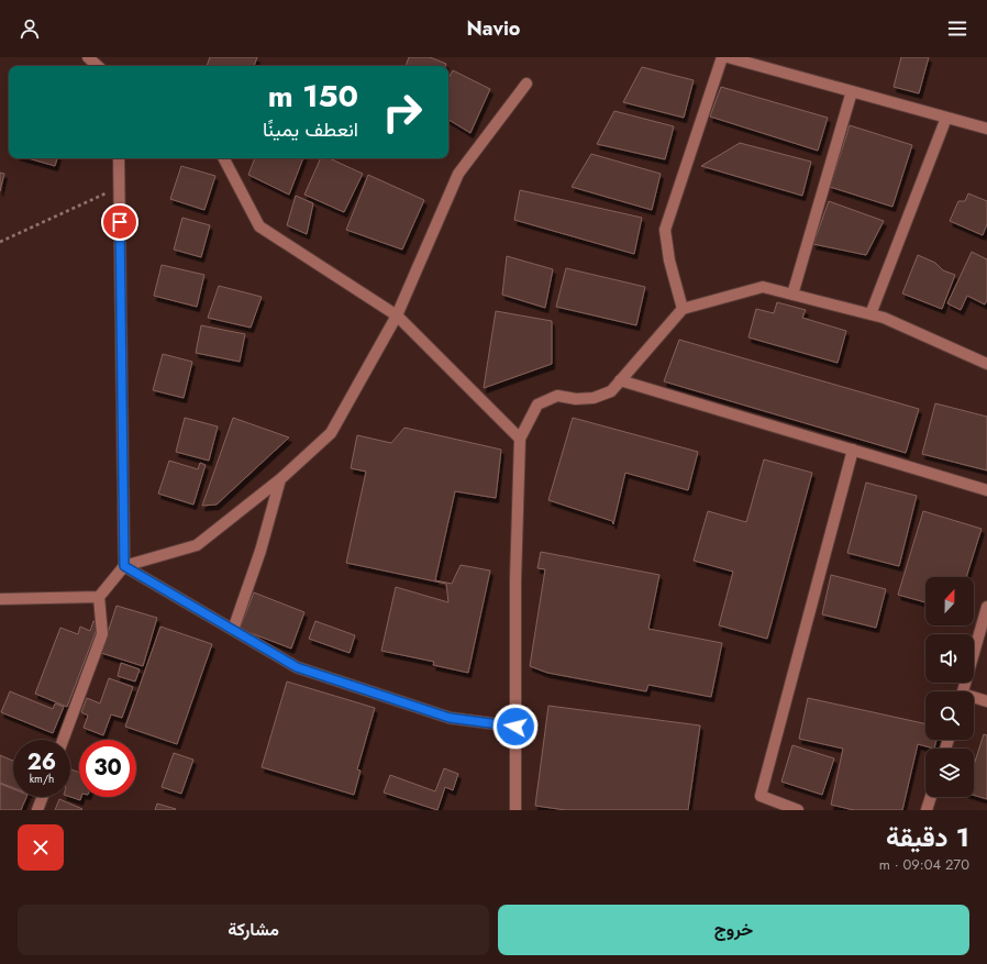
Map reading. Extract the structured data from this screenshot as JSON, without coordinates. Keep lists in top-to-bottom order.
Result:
{
  "north": "top",
  "page": {
    "header": "Navio",
    "turn": ["150 m", "انعطف يمينًا"],
    "speed": "26 km/h",
    "limit": "30",
    "heading": ["1 دقيقة", "270 m · 09:04"],
    "buttons": ["خروج", "مشاركة"]
  }
}
